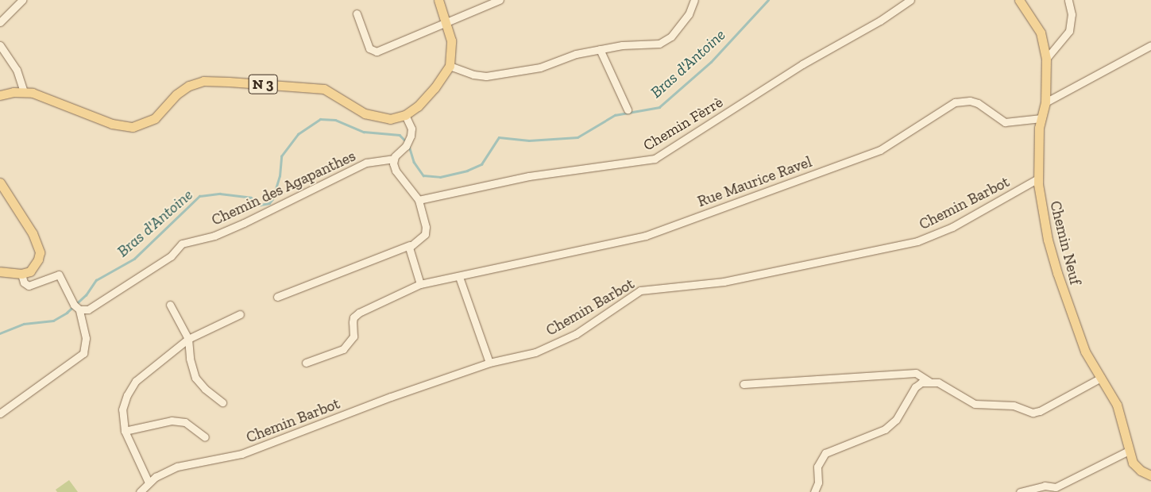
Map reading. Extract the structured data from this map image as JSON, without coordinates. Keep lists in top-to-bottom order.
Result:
{
  "streets": {
    "main road": ["N 3", "Chemin Neuf"],
    "street": [
      "Chemin Fèrrè",
      "Rue Maurice Ravel",
      "Chemin des Agapanthes",
      "Chemin Barbot"
    ]
  },
  "crossings": [
    ["Rue Maurice Ravel", "Chemin Neuf"],
    ["Chemin Barbot", "Chemin Neuf"]
  ],
  "water": ["Bras d'Antoine"]
}
